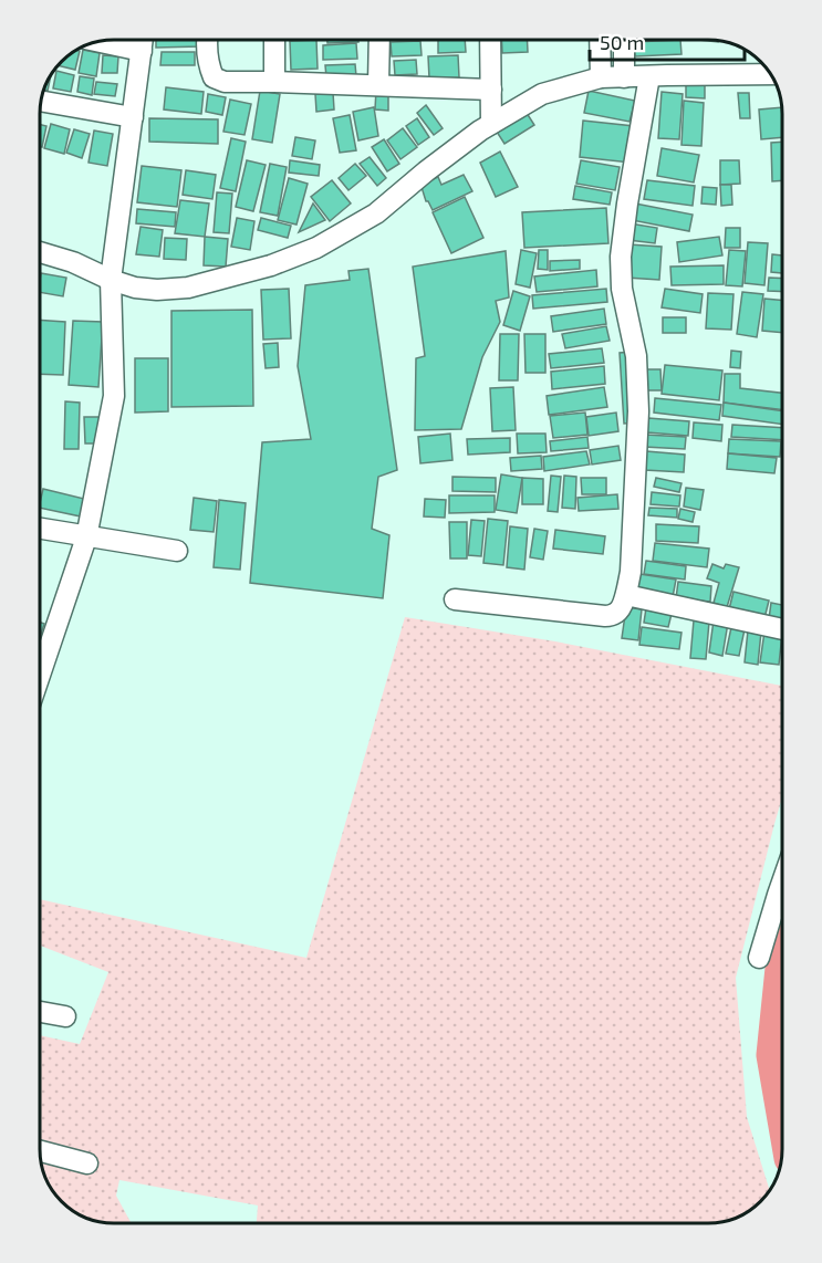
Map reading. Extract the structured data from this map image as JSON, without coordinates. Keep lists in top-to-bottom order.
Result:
{
  "scale_bar": "50 m"
}
